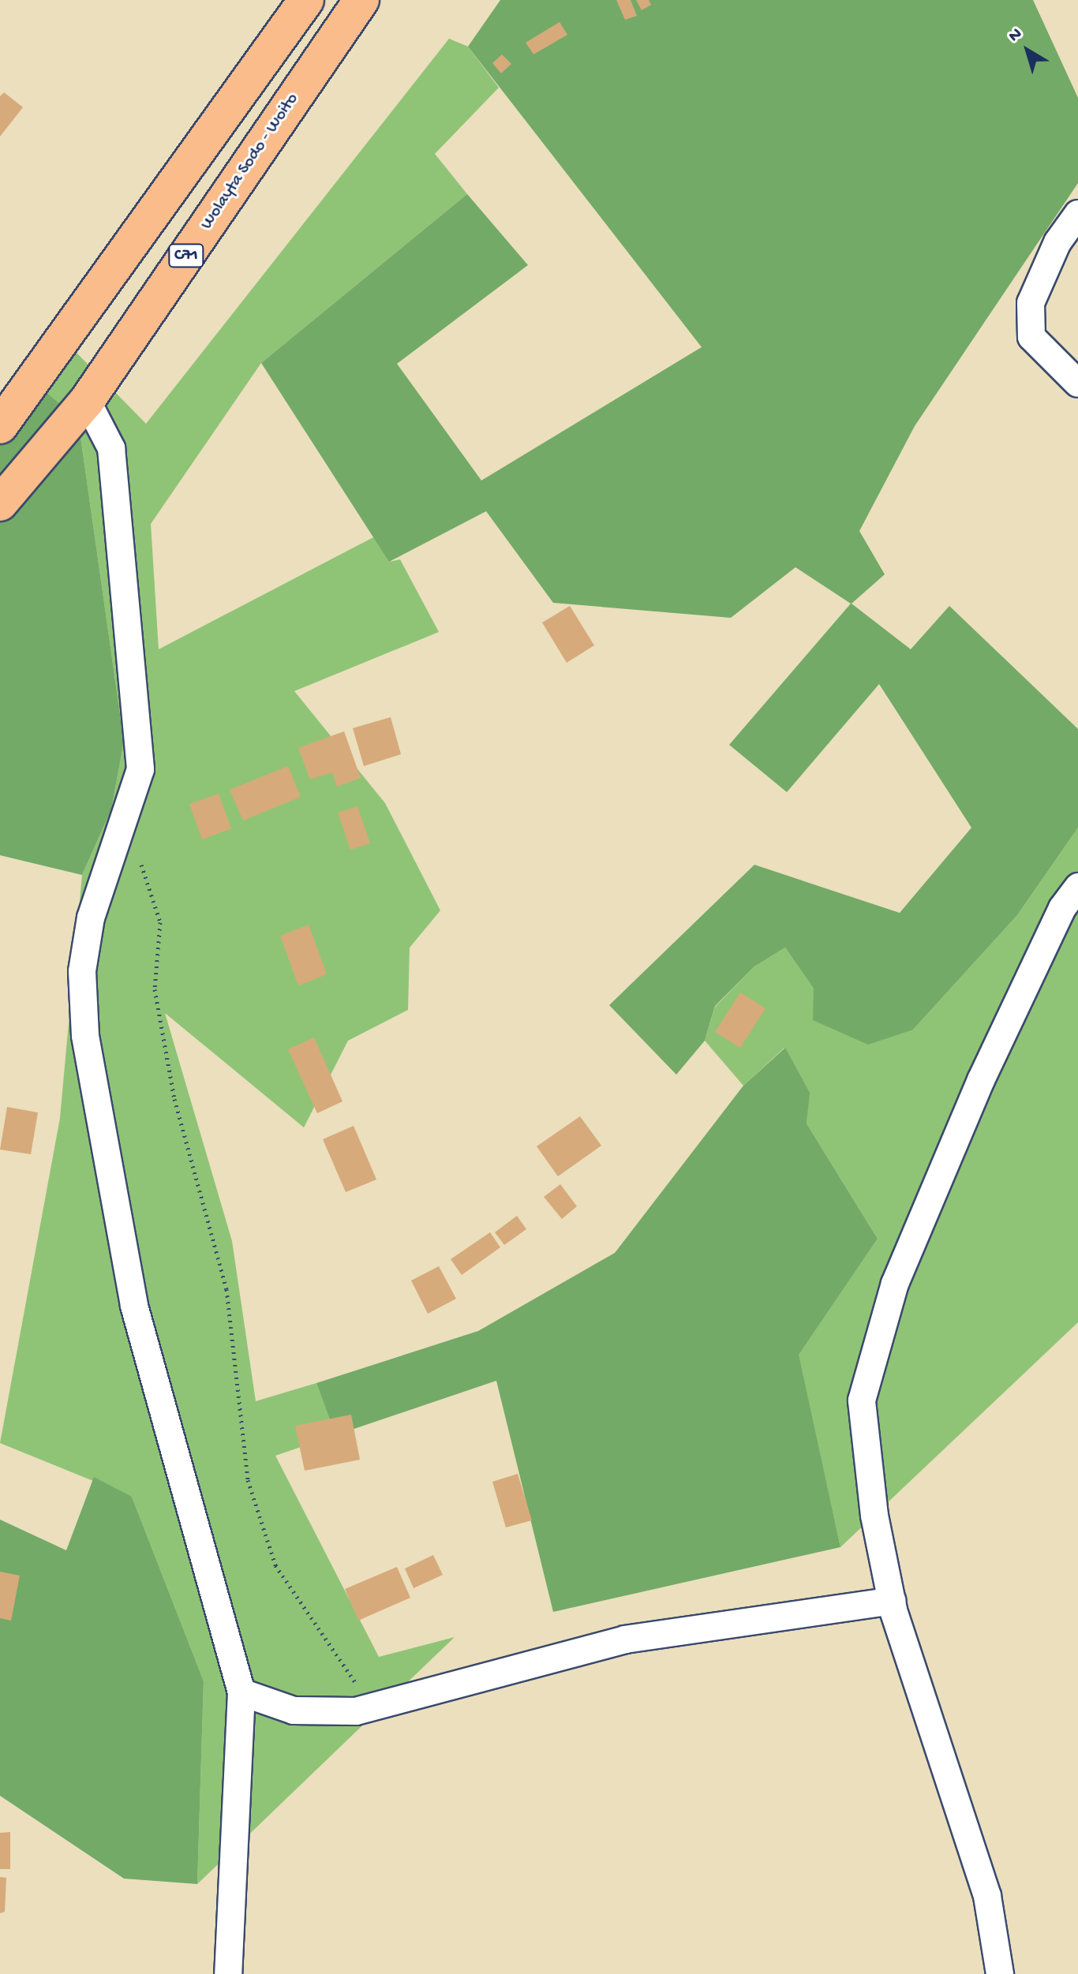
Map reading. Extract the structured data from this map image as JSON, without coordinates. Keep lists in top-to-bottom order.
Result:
{
  "streets": {
    "highway": ["Wolayta Sodo - Woito", "C71"]
  },
  "north": "top left"
}
